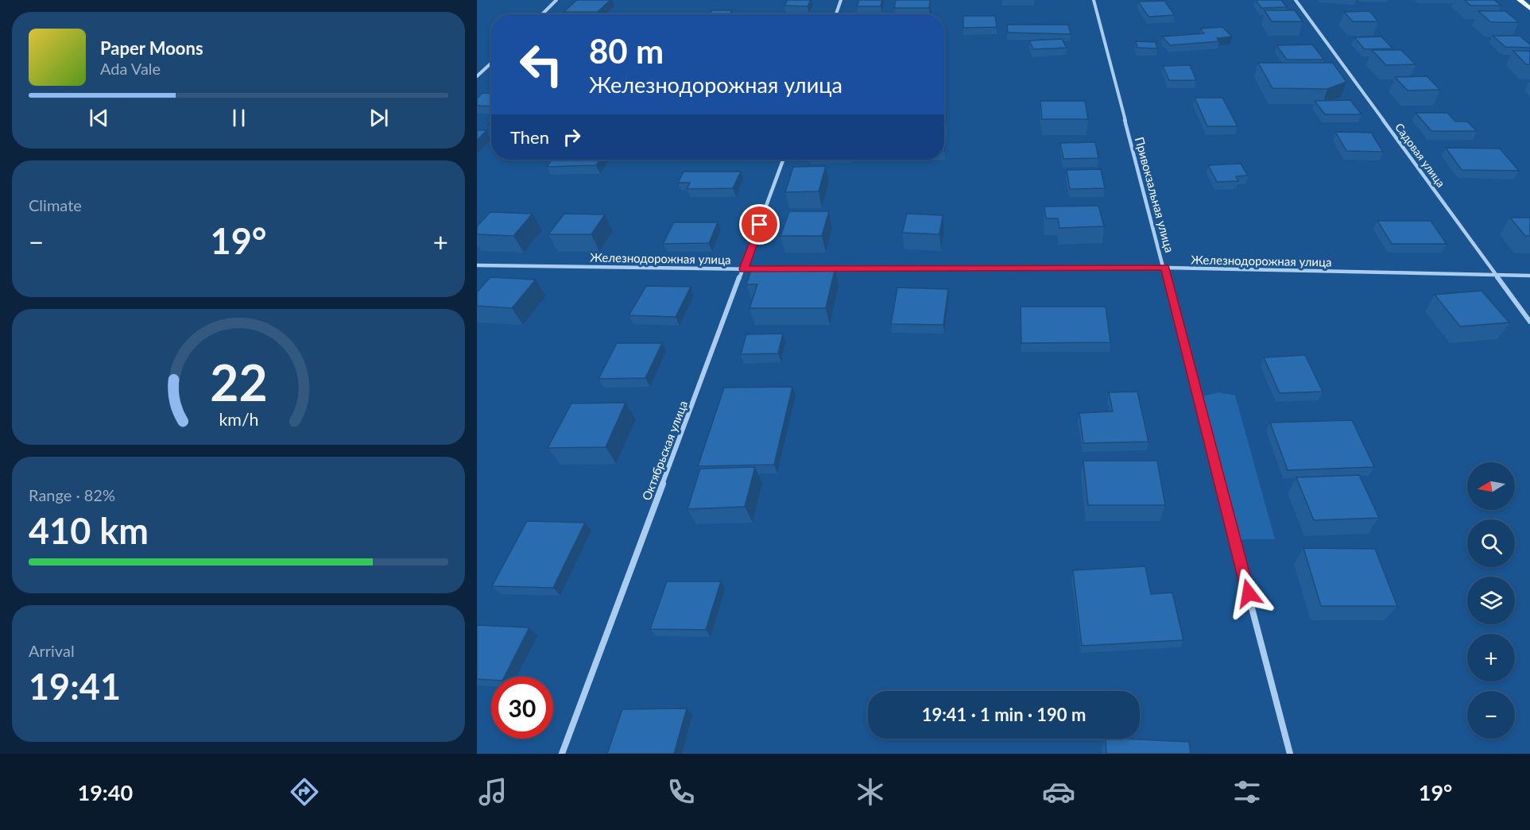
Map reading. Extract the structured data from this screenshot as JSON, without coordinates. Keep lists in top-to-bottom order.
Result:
{
  "streets": {
    "street": [
      "Садовая улица",
      "Привокзальная улица",
      "Железнодорожная улица",
      "Октябрьская улица"
    ]
  },
  "crossings": [
    ["Садовая улица", "Железнодорожная улица"],
    ["Привокзальная улица", "Железнодорожная улица"],
    ["Железнодорожная улица", "Октябрьская улица"]
  ],
  "north": "left",
  "page": {
    "turn": ["80 m", "Железнодорожная улица"],
    "song": ["Paper Moons", "Ada Vale"],
    "then": "Then",
    "tile": [
      "Climate",
      ["Range · 82%", "410 km"],
      ["Arrival", "19:41"]
    ],
    "heat": ["−", "19°", "+"],
    "map_buttons": ["+", "−"],
    "limit": "30",
    "trip": "19:41 · 1 min · 190 m",
    "tabs": ["19:40", "19°"],
    "gauge": ["22", "km/h"]
  }
}
